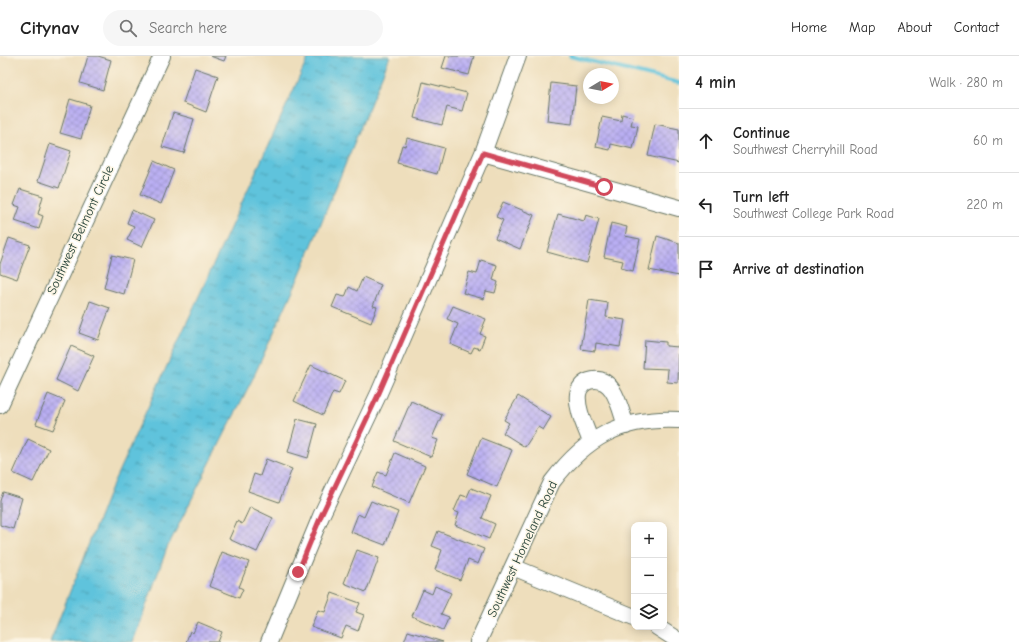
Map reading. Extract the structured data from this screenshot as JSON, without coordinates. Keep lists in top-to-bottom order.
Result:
{
  "streets": {
    "street": ["Southwest Belmont Circle", "Southwest Homeland Road"]
  },
  "north": "right",
  "page": {
    "header": "Citynav",
    "search": "Search here",
    "nav": [
      "Home",
      "Map",
      "About",
      "Contact"
    ],
    "heading": ["4 min", "Walk · 280 m"],
    "list": [
      ["Continue", "Southwest Cherryhill Road", "60 m"],
      ["Turn left", "Southwest College Park Road", "220 m"],
      "Arrive at destination"
    ],
    "map_buttons": ["+", "−"]
  }
}
